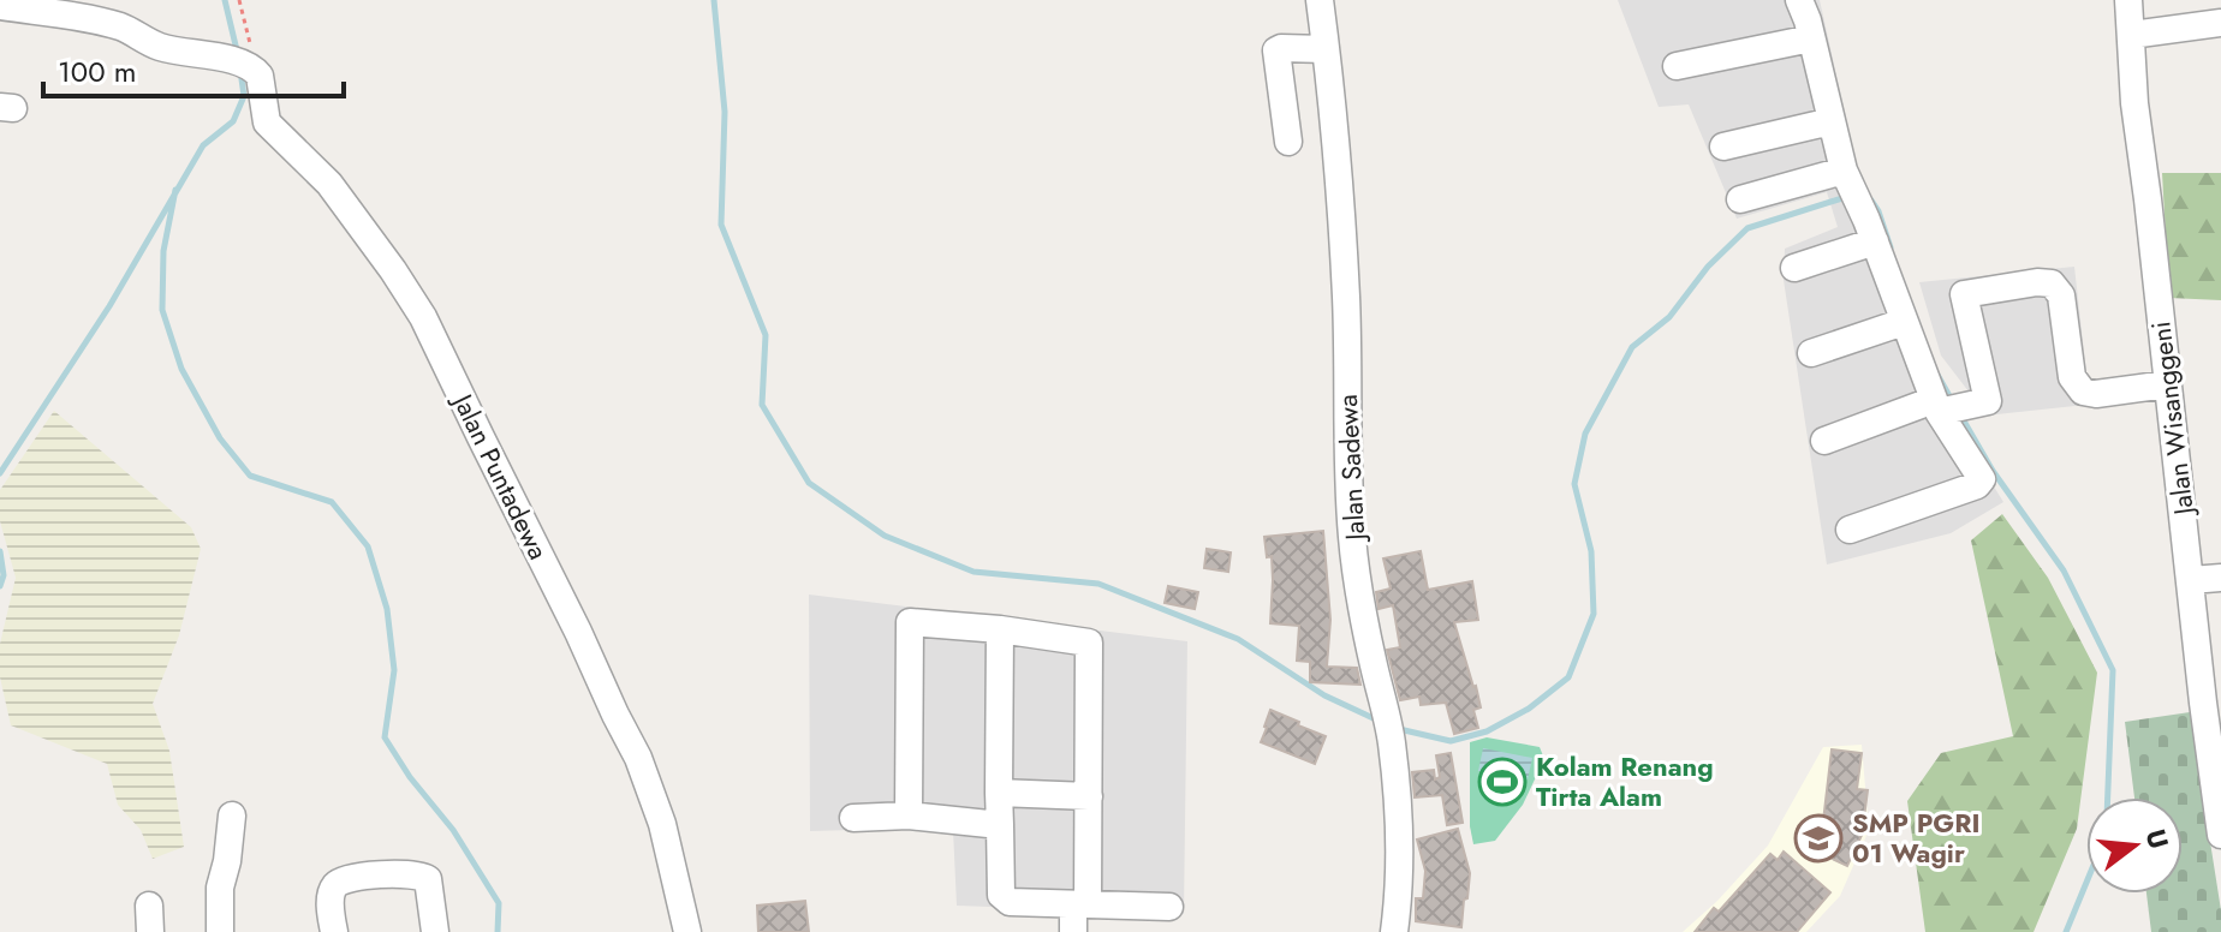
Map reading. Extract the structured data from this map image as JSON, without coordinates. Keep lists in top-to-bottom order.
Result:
{
  "streets": {
    "street": ["Jalan Wisanggeni", "Jalan Sadewa", "Jalan Puntadewa"]
  },
  "places": {
    "sports": ["Kolam Renang Tirta Alam"],
    "school or university": ["SMP PGRI 01 Wagir"]
  },
  "scale_bar": "100 m",
  "north": "right"
}
